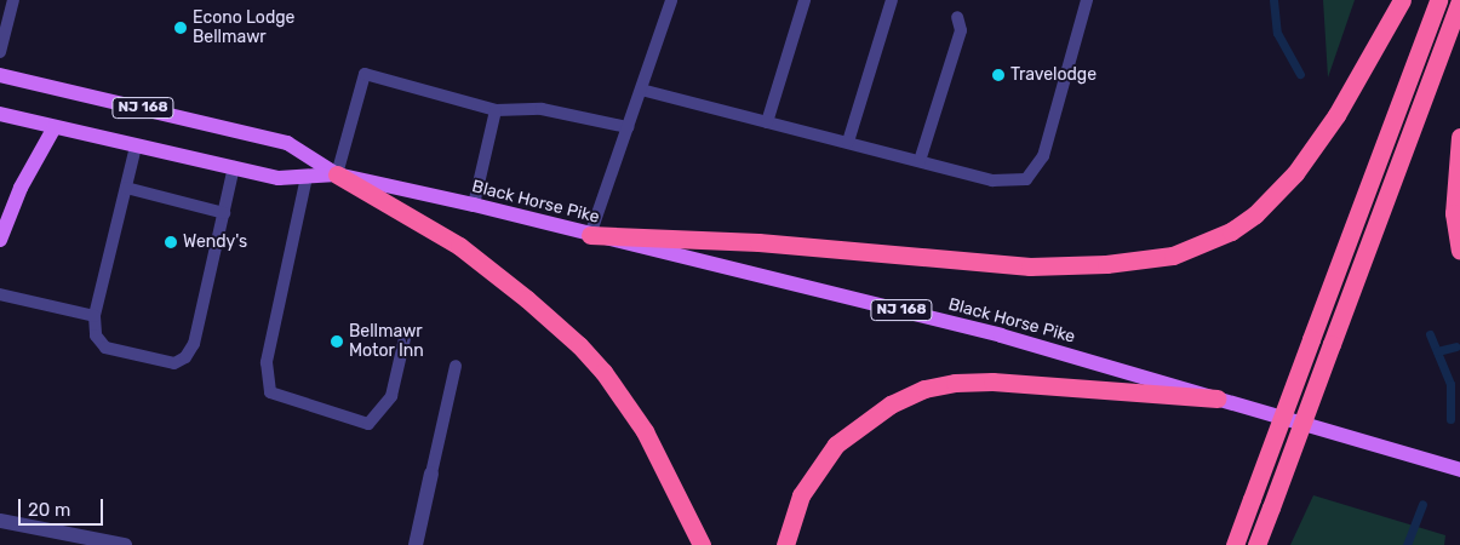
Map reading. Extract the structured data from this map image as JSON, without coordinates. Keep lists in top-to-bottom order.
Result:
{
  "streets": {
    "main road": ["NJ 168", "Black Horse Pike"]
  },
  "places": [
    "Econo Lodge Bellmawr",
    "Travelodge",
    "Wendy's",
    "Bellmawr Motor Inn"
  ],
  "scale_bar": "20 m"
}
